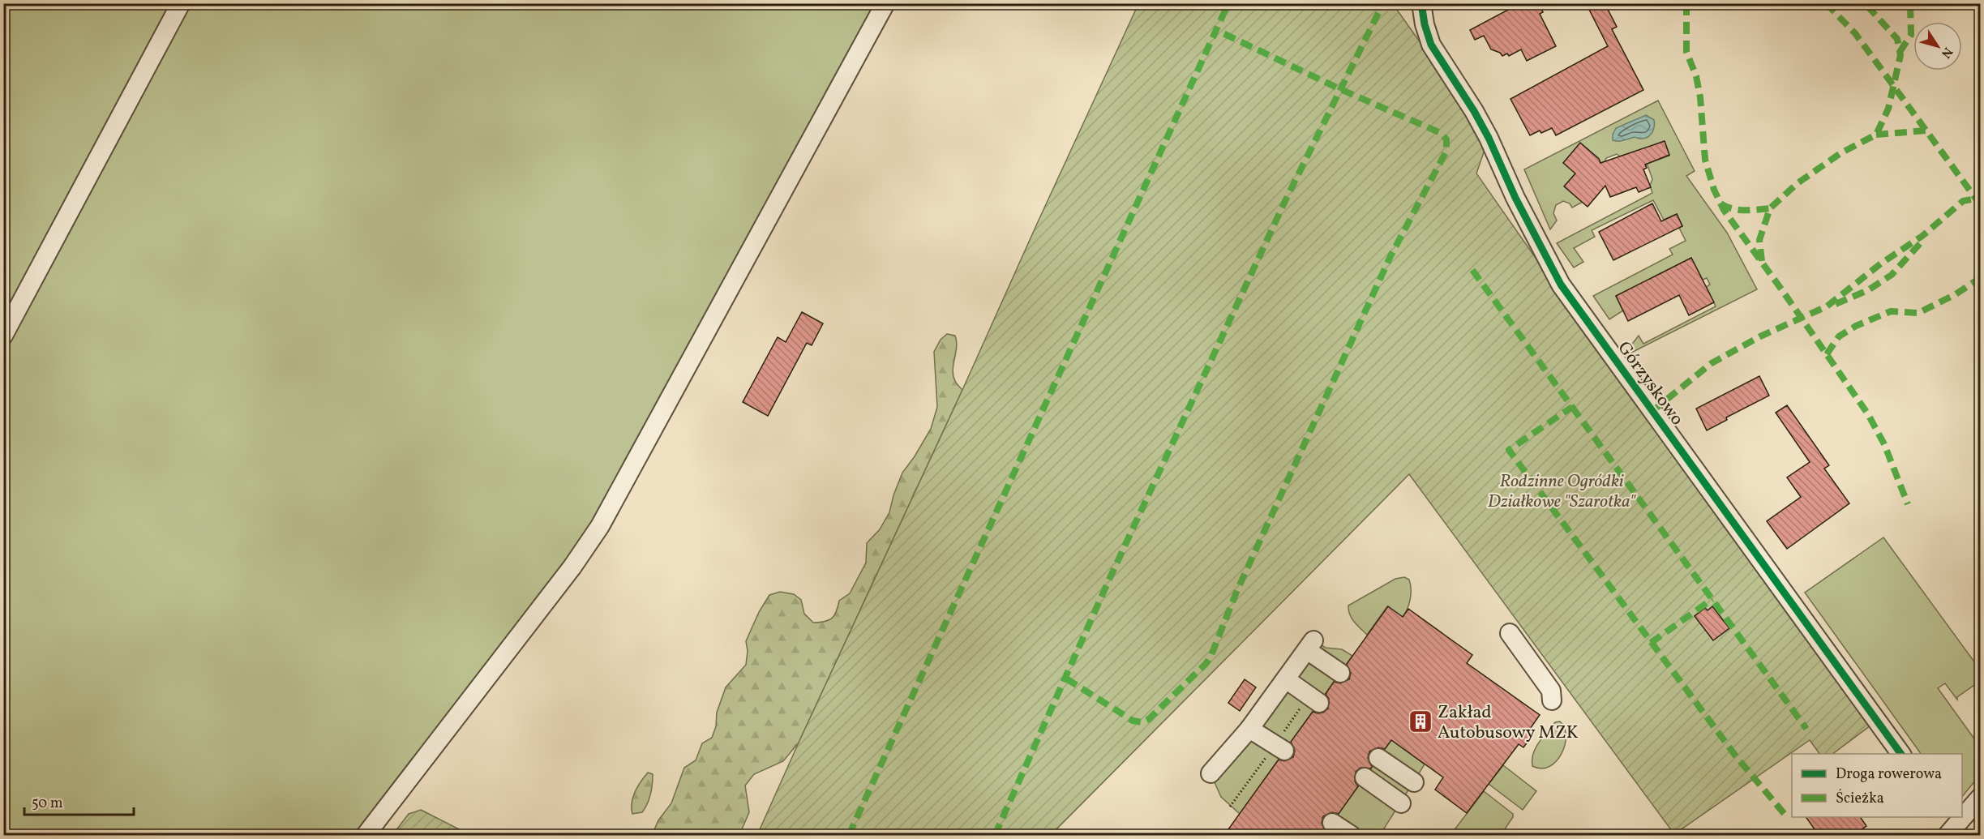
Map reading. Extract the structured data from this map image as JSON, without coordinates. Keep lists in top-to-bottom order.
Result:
{
  "streets": {
    "street": ["Górzyskowo"]
  },
  "parks": ["Rodzinne Ogródki Działkowe \"Szarotka\""],
  "places": {
    "building": ["Zakład Autobusowy MZK"]
  },
  "legend": ["Droga rowerowa", "Ścieżka"],
  "scale_bar": "50 m",
  "north": "bottom right"
}
